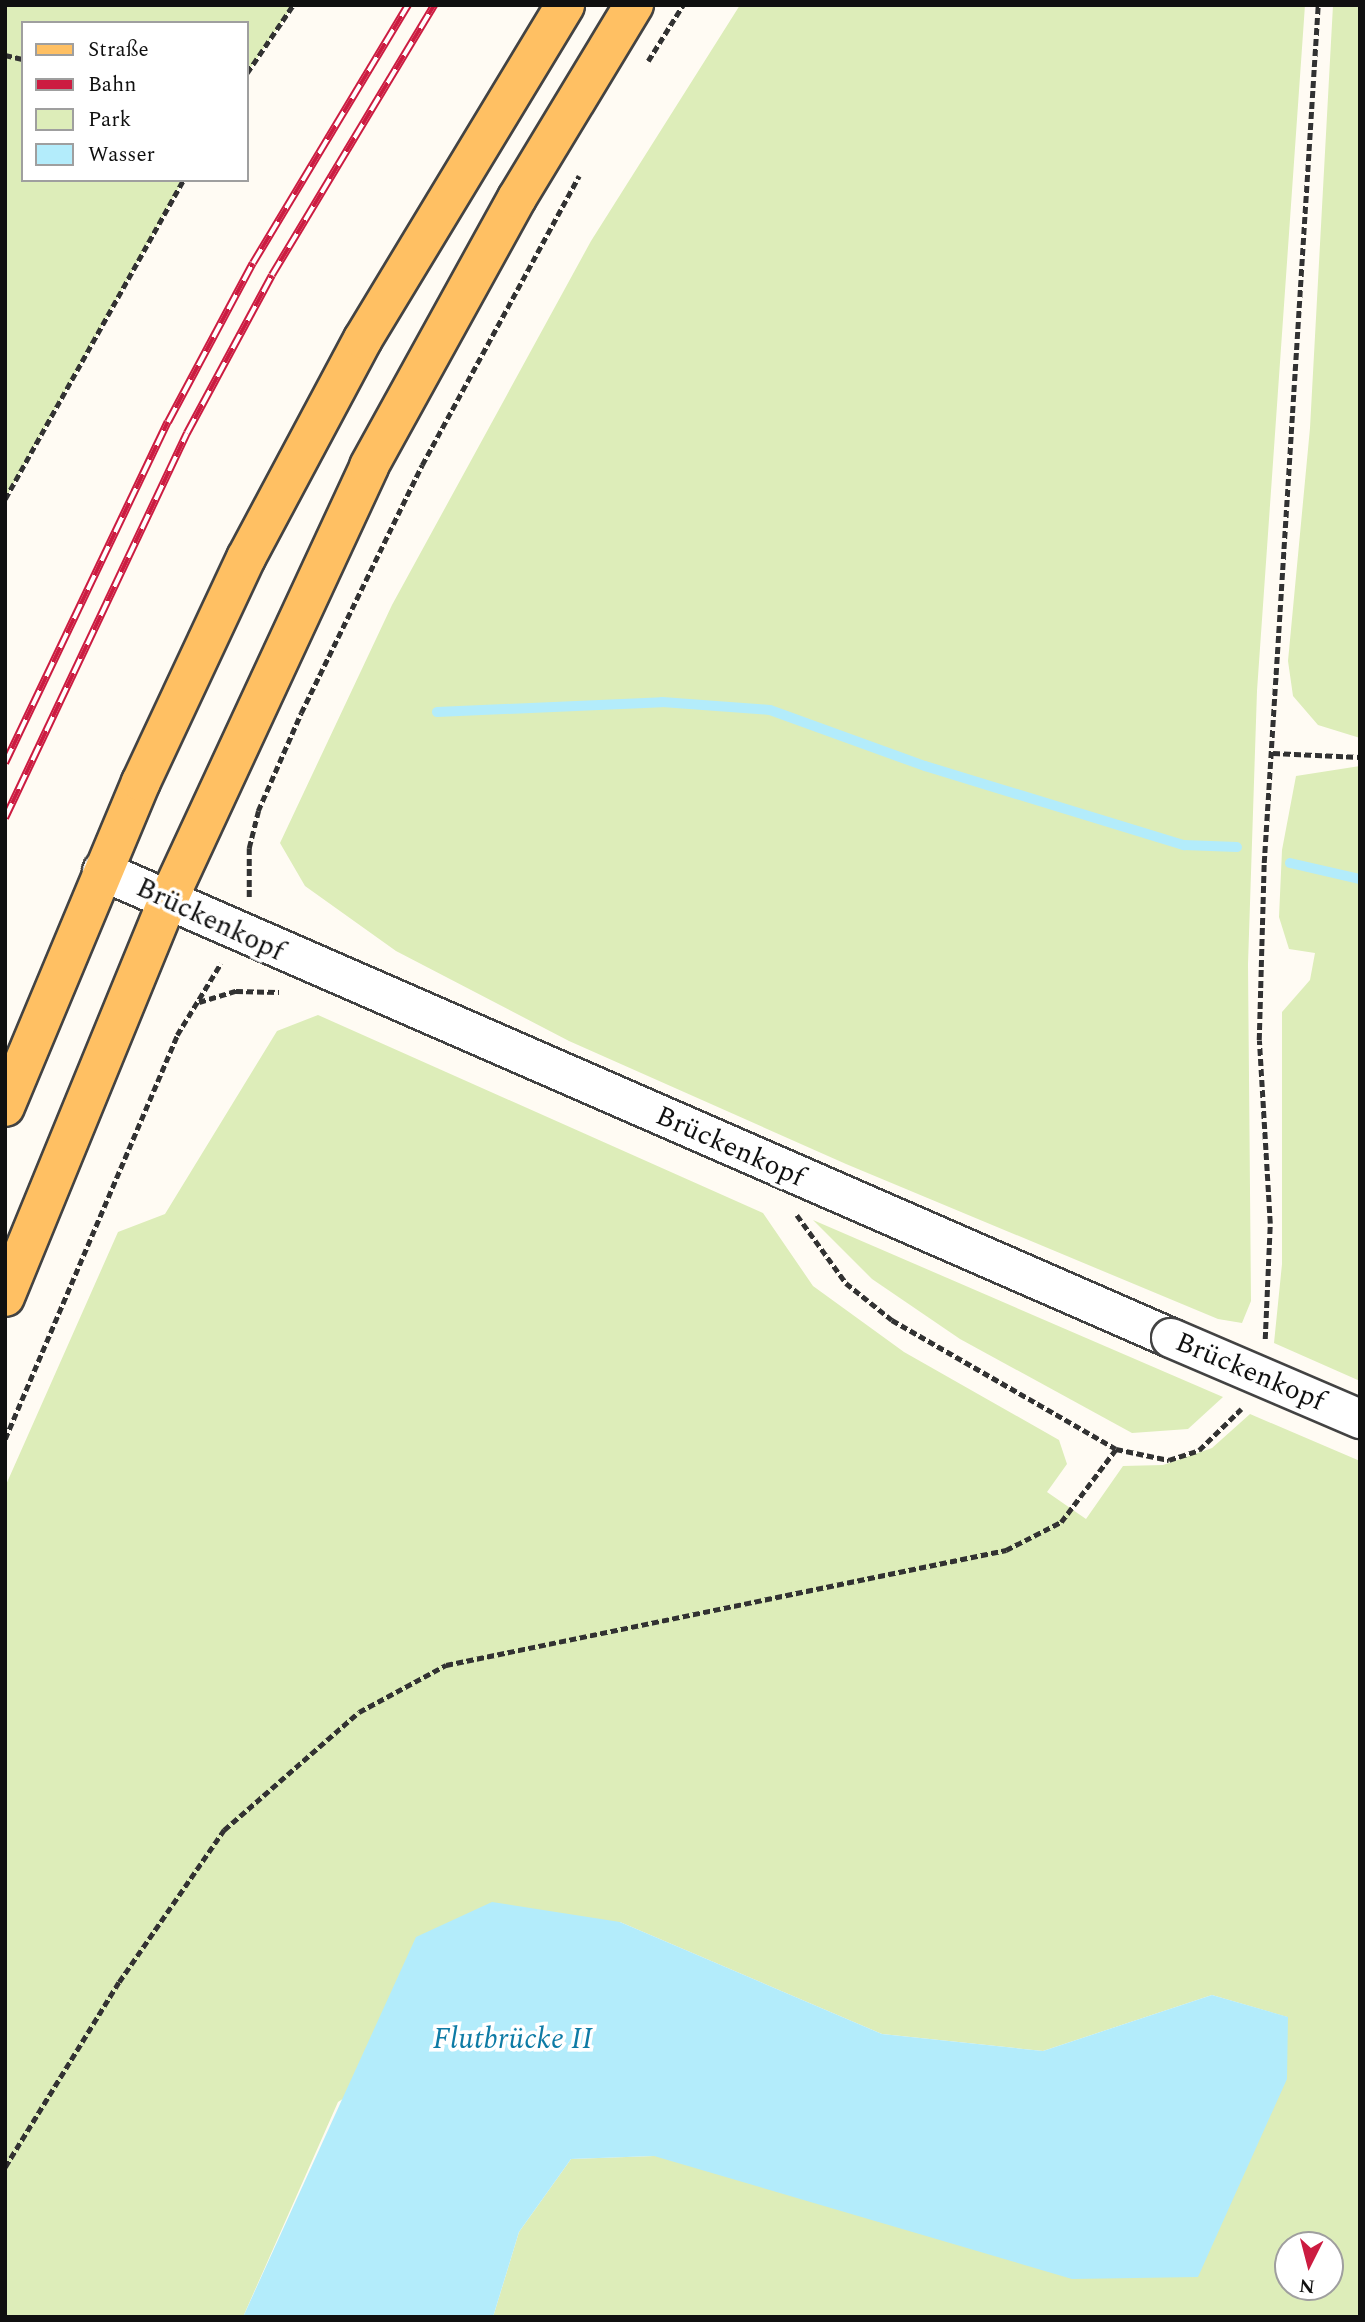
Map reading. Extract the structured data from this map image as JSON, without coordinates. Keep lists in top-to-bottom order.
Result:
{
  "streets": {
    "street": ["Brückenkopf"]
  },
  "water": ["Flutbrücke II"],
  "legend": [
    "Straße",
    "Bahn",
    "Park",
    "Wasser"
  ],
  "north": "bottom"
}
